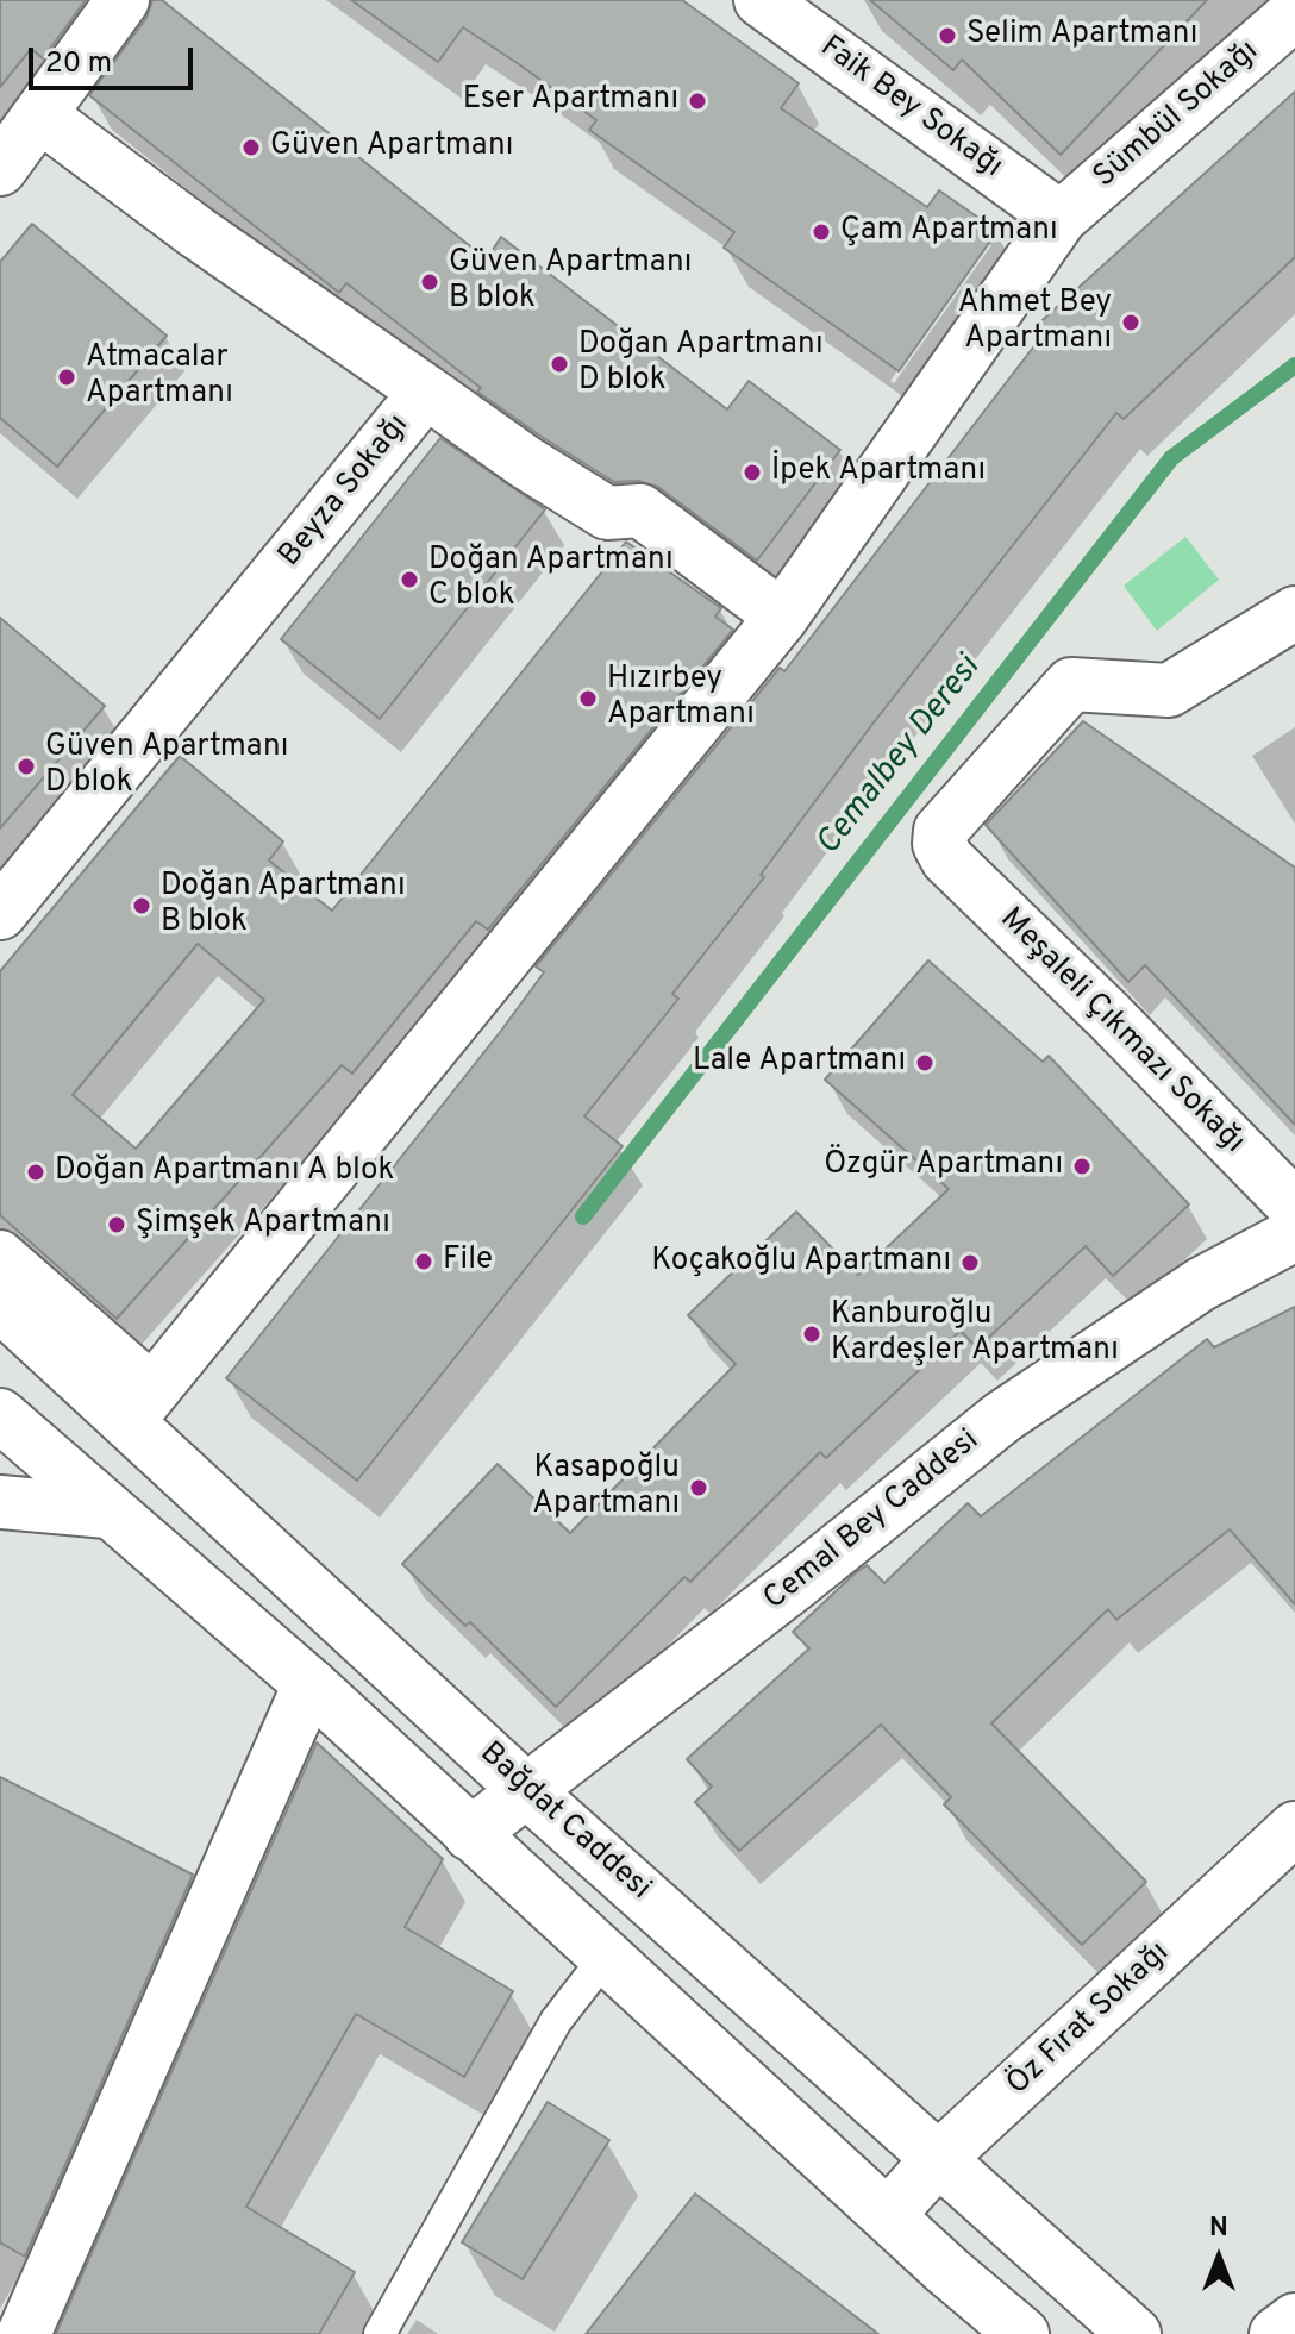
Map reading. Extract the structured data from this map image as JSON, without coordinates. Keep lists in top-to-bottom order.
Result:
{
  "streets": {
    "street": [
      "Faik Bey Sokağı",
      "Sümbül Sokağı",
      "Beyza Sokağı",
      "Meşaleli Çıkmazı Sokağı",
      "Cemal Bey Caddesi",
      "Bağdat Caddesi",
      "Öz Fırat Sokağı"
    ]
  },
  "crossings": [
    ["Faik Bey Sokağı", "Sümbül Sokağı"],
    ["Sümbül Sokağı", "Bağdat Caddesi"],
    ["Cemal Bey Caddesi", "Bağdat Caddesi"],
    ["Bağdat Caddesi", "Öz Fırat Sokağı"]
  ],
  "water": ["Cemalbey Deresi"],
  "places": [
    "Selim Apartmanı",
    "Eser Apartmanı",
    "Güven Apartmanı",
    "Çam Apartmanı",
    "Güven Apartmanı B blok",
    "Ahmet Bey Apartmanı",
    "Doğan Apartmanı D blok",
    "Atmacalar Apartmanı",
    "İpek Apartmanı",
    "Doğan Apartmanı C blok",
    "Hızırbey Apartmanı",
    "Güven Apartmanı D blok",
    "Doğan Apartmanı B blok",
    "Lale Apartmanı",
    "Özgür Apartmanı",
    "Doğan Apartmanı A blok",
    "Şimşek Apartmanı",
    "File",
    "Koçakoğlu Apartmanı",
    "Kanburoğlu Kardeşler Apartmanı",
    "Kasapoğlu Apartmanı"
  ],
  "scale_bar": "20 m",
  "north": "top"
}
